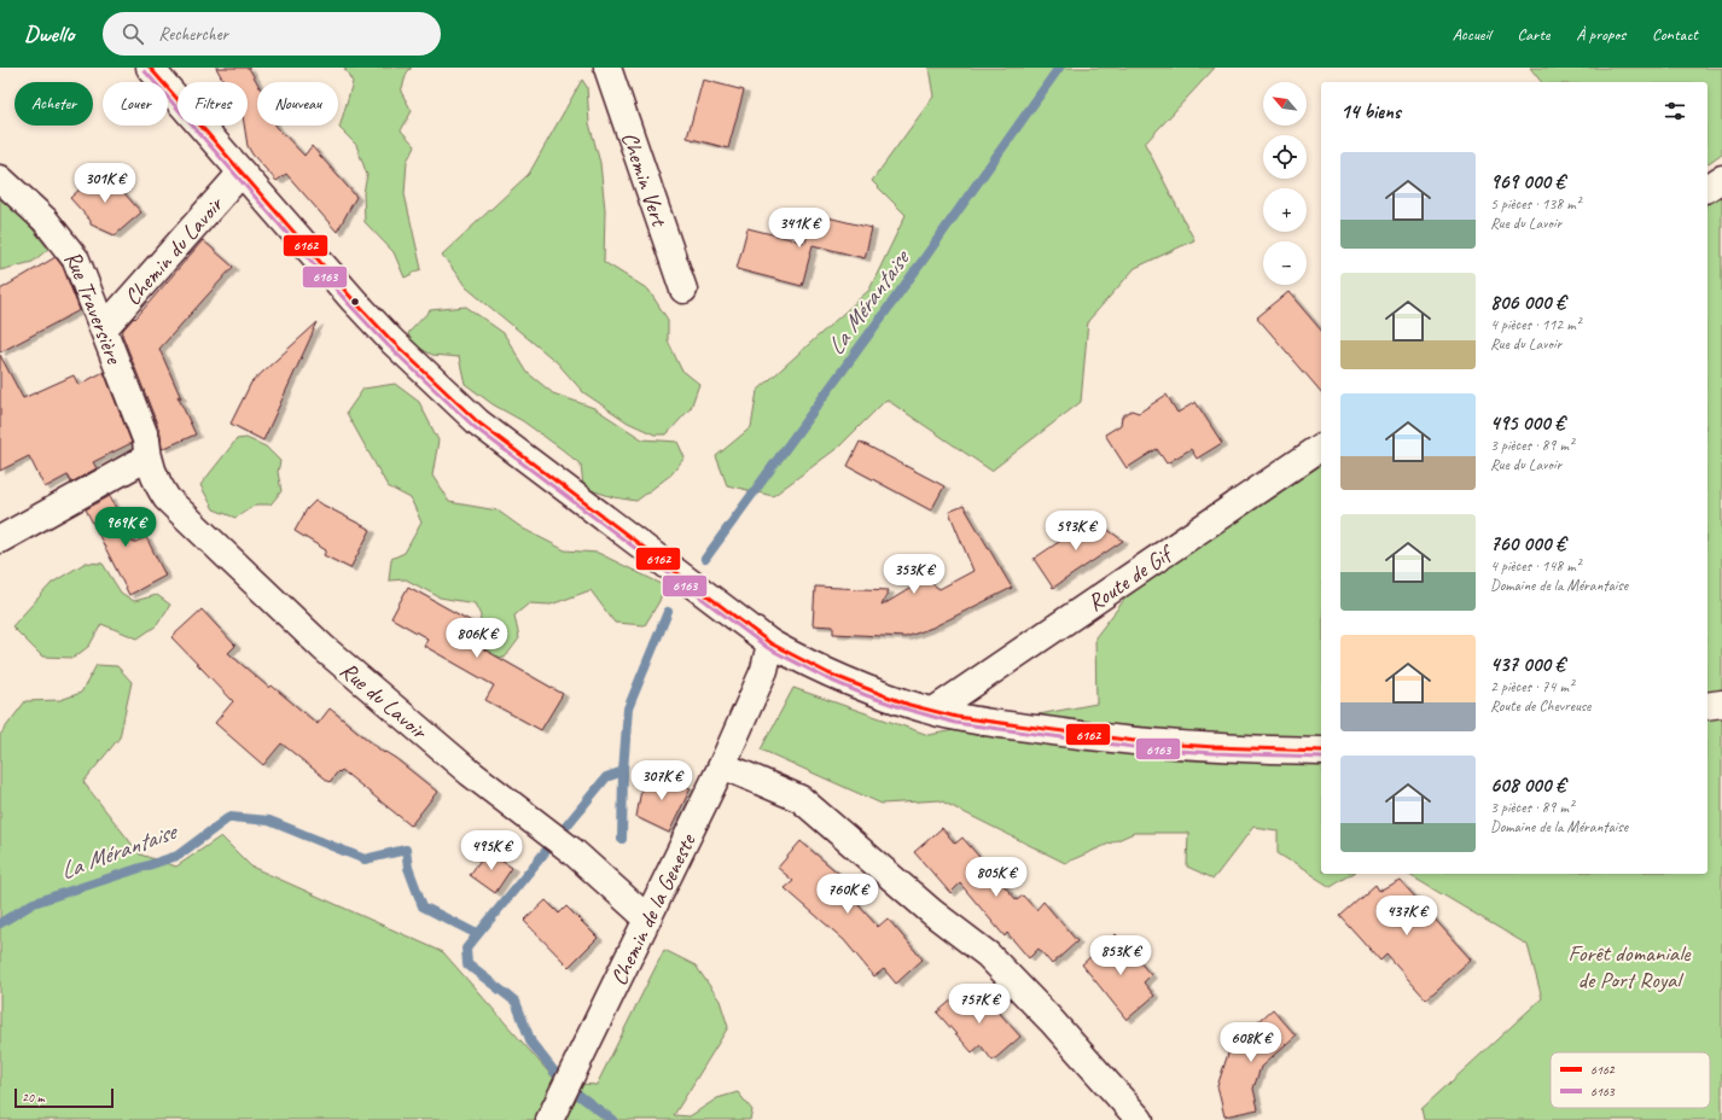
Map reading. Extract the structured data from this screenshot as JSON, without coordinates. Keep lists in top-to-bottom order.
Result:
{
  "streets": {
    "street": [
      "Chemin Vert",
      "Chemin du Lavoir",
      "Rue Traversière",
      "Route de Gif",
      "Rue du Lavoir",
      "Chemin de la Geneste"
    ]
  },
  "crossings": [
    ["Chemin du Lavoir", "Rue Traversière"],
    ["Rue Traversière", "Rue du Lavoir"],
    ["Rue du Lavoir", "Chemin de la Geneste"]
  ],
  "water": ["La Mérantaise"],
  "parks": ["Forêt domaniale de Port Royal"],
  "lines": ["transit line 6162", "transit line 6163"],
  "legend": ["6162", "6163"],
  "scale_bar": "20 m",
  "north": "top left",
  "page": {
    "header": "Dwello",
    "search": "Rechercher",
    "nav": [
      "Accueil",
      "Carte",
      "À propos",
      "Contact"
    ],
    "map_buttons": ["+", "−"],
    "chip": [
      "Acheter",
      "Louer",
      "Filtres",
      "Nouveau"
    ],
    "heading": "14 biens",
    "list": [
      {
        "name": "969 000 €",
        "note": "5 pièces · 138 m² · Rue du Lavoir"
      },
      {
        "name": "806 000 €",
        "note": "4 pièces · 112 m² · Rue du Lavoir"
      },
      {
        "name": "495 000 €",
        "note": "3 pièces · 89 m² · Rue du Lavoir"
      },
      {
        "name": "760 000 €",
        "note": "4 pièces · 148 m² · Domaine de la Mérantaise"
      },
      {
        "name": "437 000 €",
        "note": "2 pièces · 74 m² · Route de Chevreuse"
      },
      {
        "name": "608 000 €",
        "note": "3 pièces · 89 m² · Domaine de la Mérantaise"
      }
    ],
    "price": [
      "301K €",
      "341K €",
      "969K €",
      "593K €",
      "353K €",
      "806K €",
      "307K €",
      "495K €",
      "805K €",
      "760K €",
      "437K €",
      "853K €",
      "757K €",
      "608K €"
    ],
    "scale": "20 m"
  }
}
